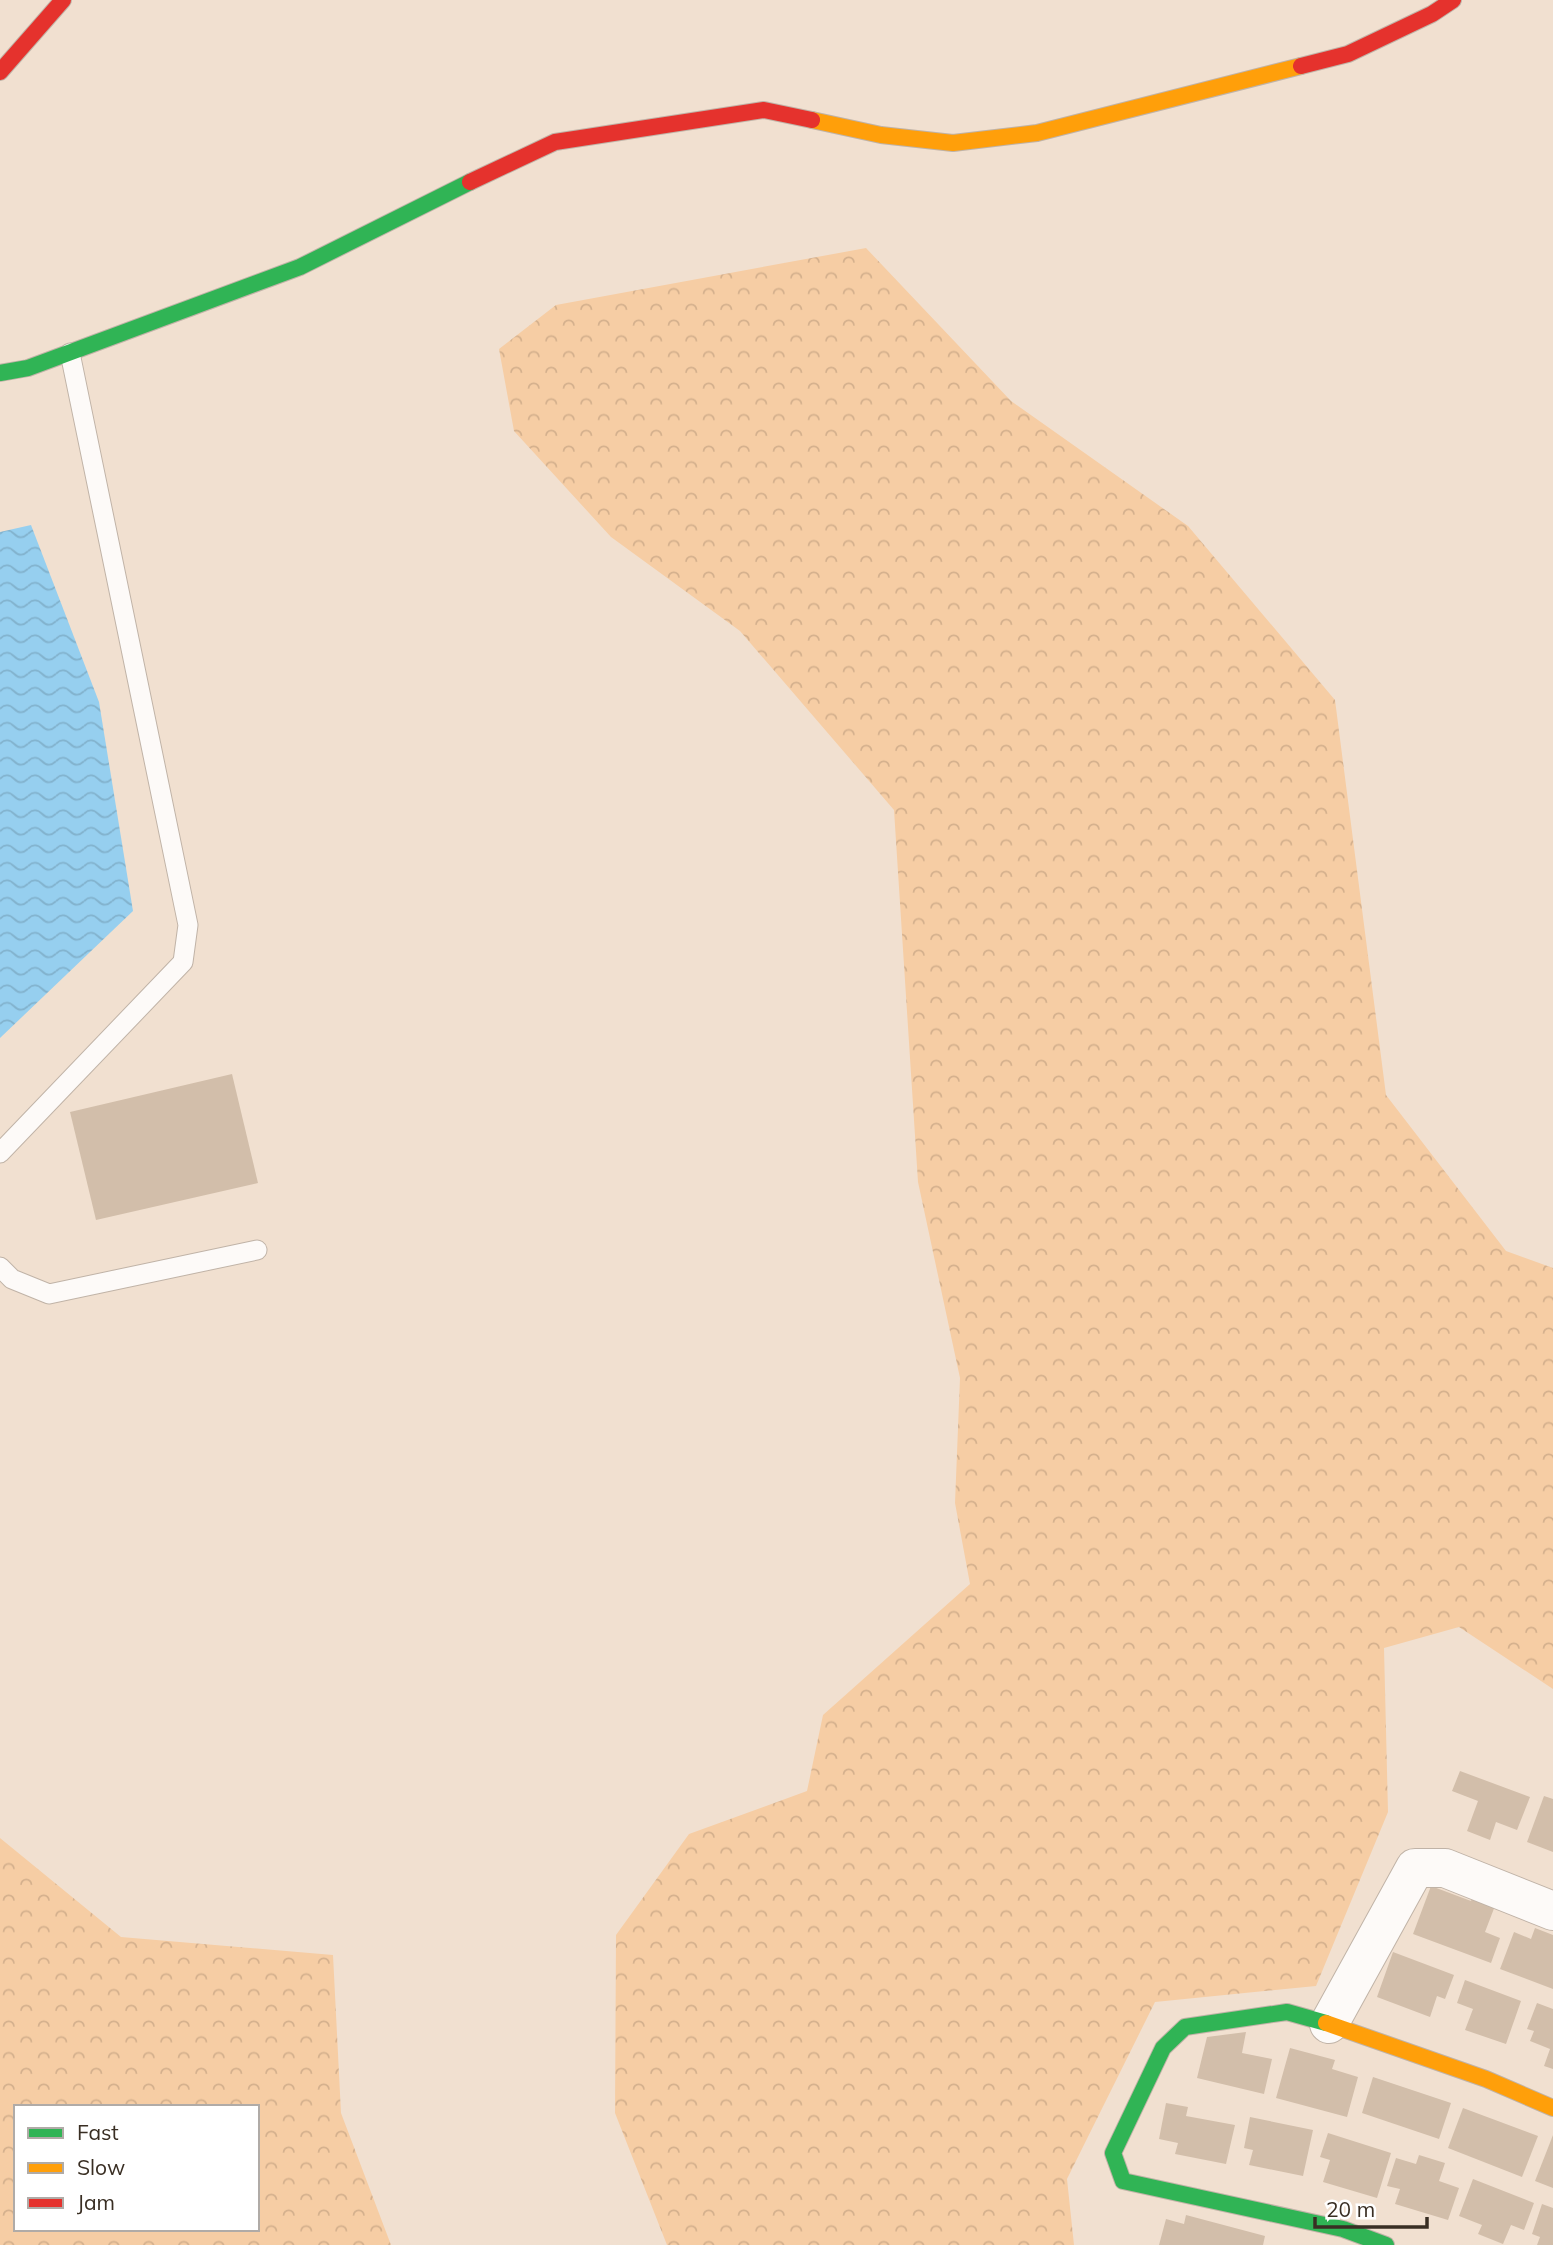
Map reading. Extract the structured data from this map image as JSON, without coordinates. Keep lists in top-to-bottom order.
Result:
{
  "legend": ["Fast", "Slow", "Jam"],
  "scale_bar": "20 m"
}
